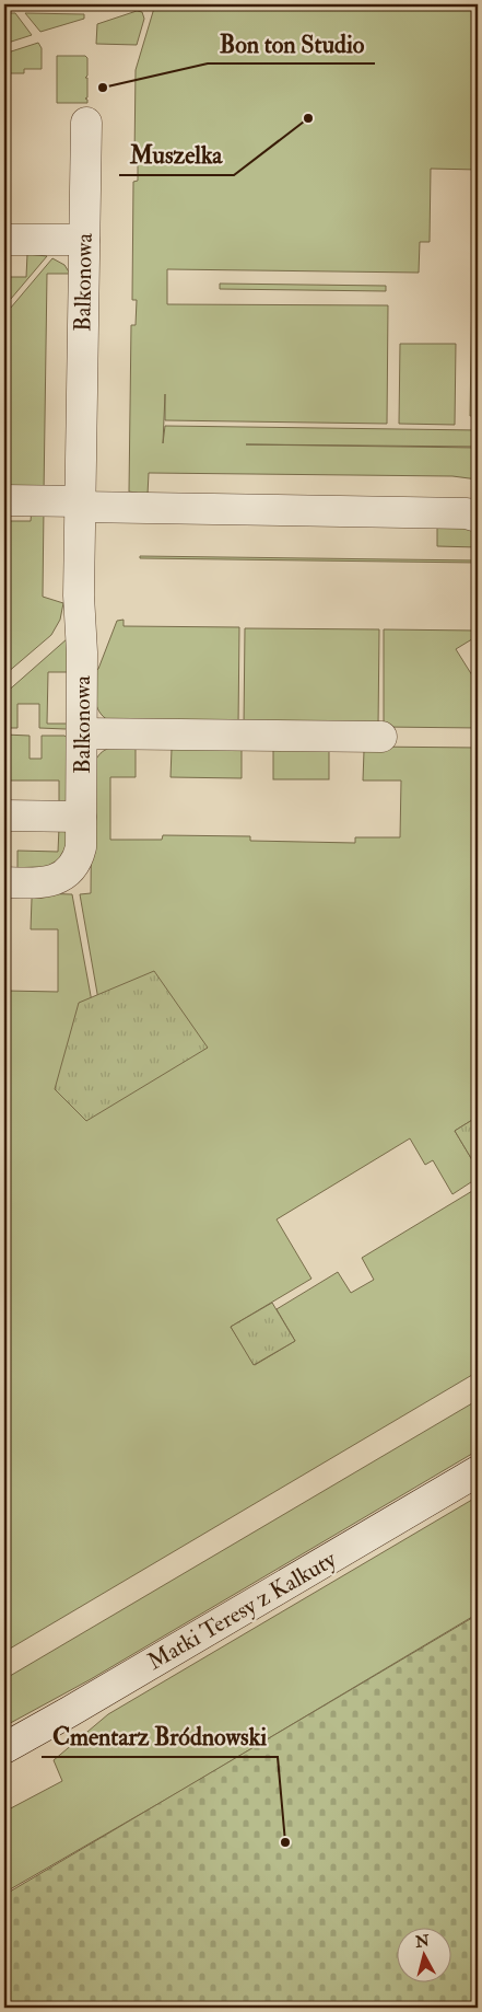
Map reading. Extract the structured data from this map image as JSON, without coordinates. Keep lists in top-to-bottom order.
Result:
{
  "streets": {
    "street": ["Balkonowa", "Matki Teresy z Kalkuty"]
  },
  "places": ["Bon ton Studio", "Muszelka", "Cmentarz Bródnowski"],
  "north": "top"
}
